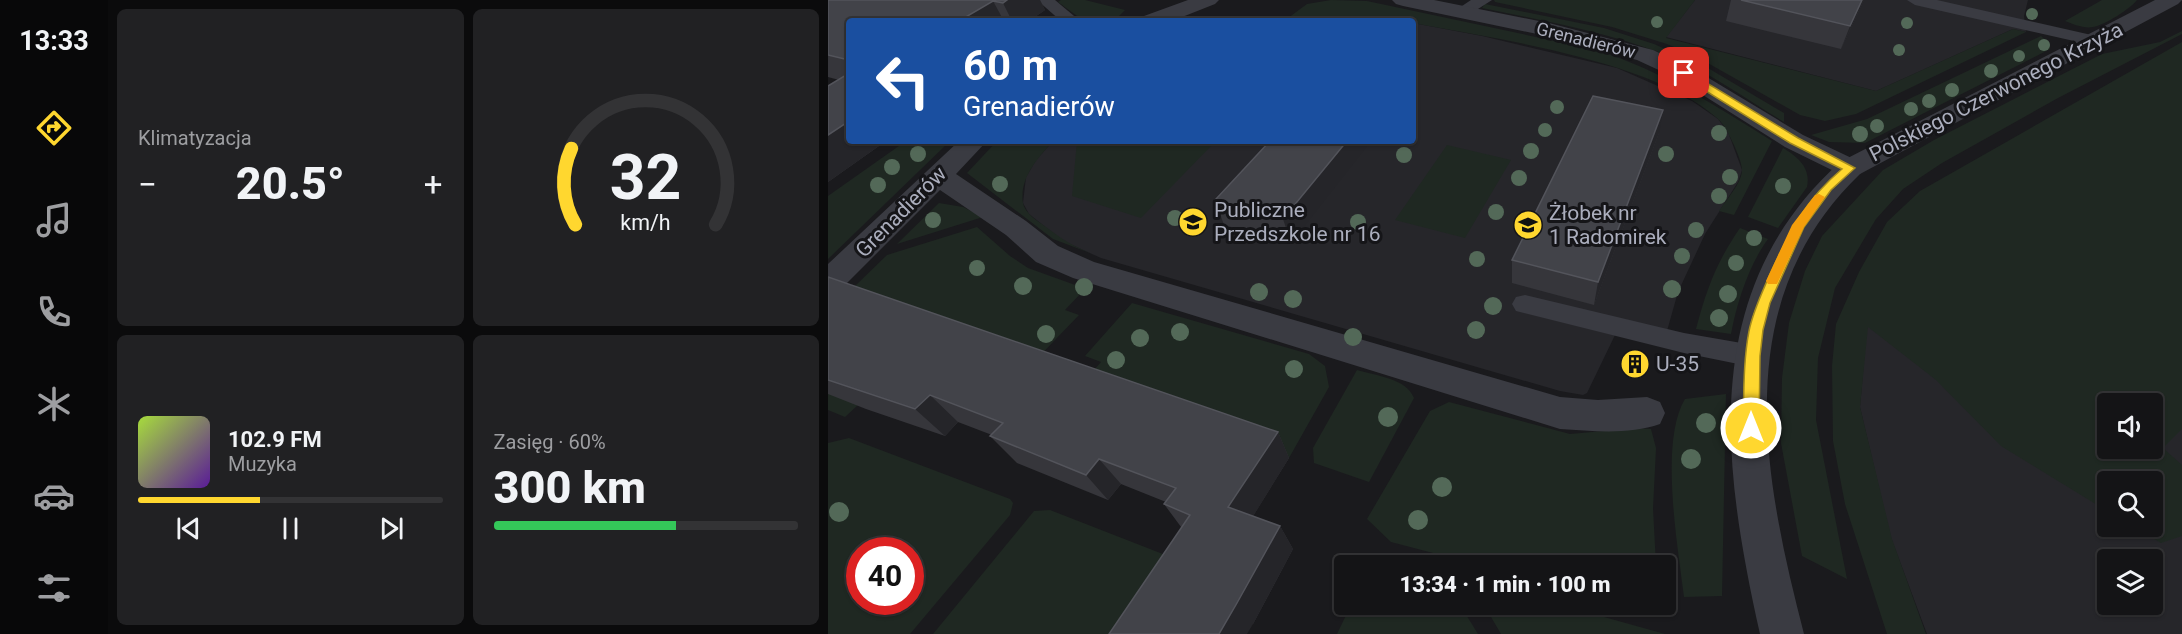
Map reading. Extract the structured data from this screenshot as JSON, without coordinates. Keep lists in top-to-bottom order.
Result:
{
  "streets": {
    "street": ["Grenadierów", "Polskiego Czerwonego Krzyża"]
  },
  "crossings": [
    ["Grenadierów", "Polskiego Czerwonego Krzyża"]
  ],
  "places": {
    "school or university": ["Publiczne Przedszkole nr 16", "Żłobek nr 1 Radomirek"],
    "building": ["U-35"]
  },
  "page": {
    "tabs": "13:33",
    "tile": [
      "Klimatyzacja",
      ["Zasięg · 60%", "300 km"]
    ],
    "turn": ["60 m", "Grenadierów"],
    "heat": ["−", "20.5°", "+"],
    "song": ["102.9 FM", "Muzyka"],
    "limit": "40",
    "trip": "13:34 · 1 min · 100 m",
    "gauge": ["32", "km/h"]
  }
}
